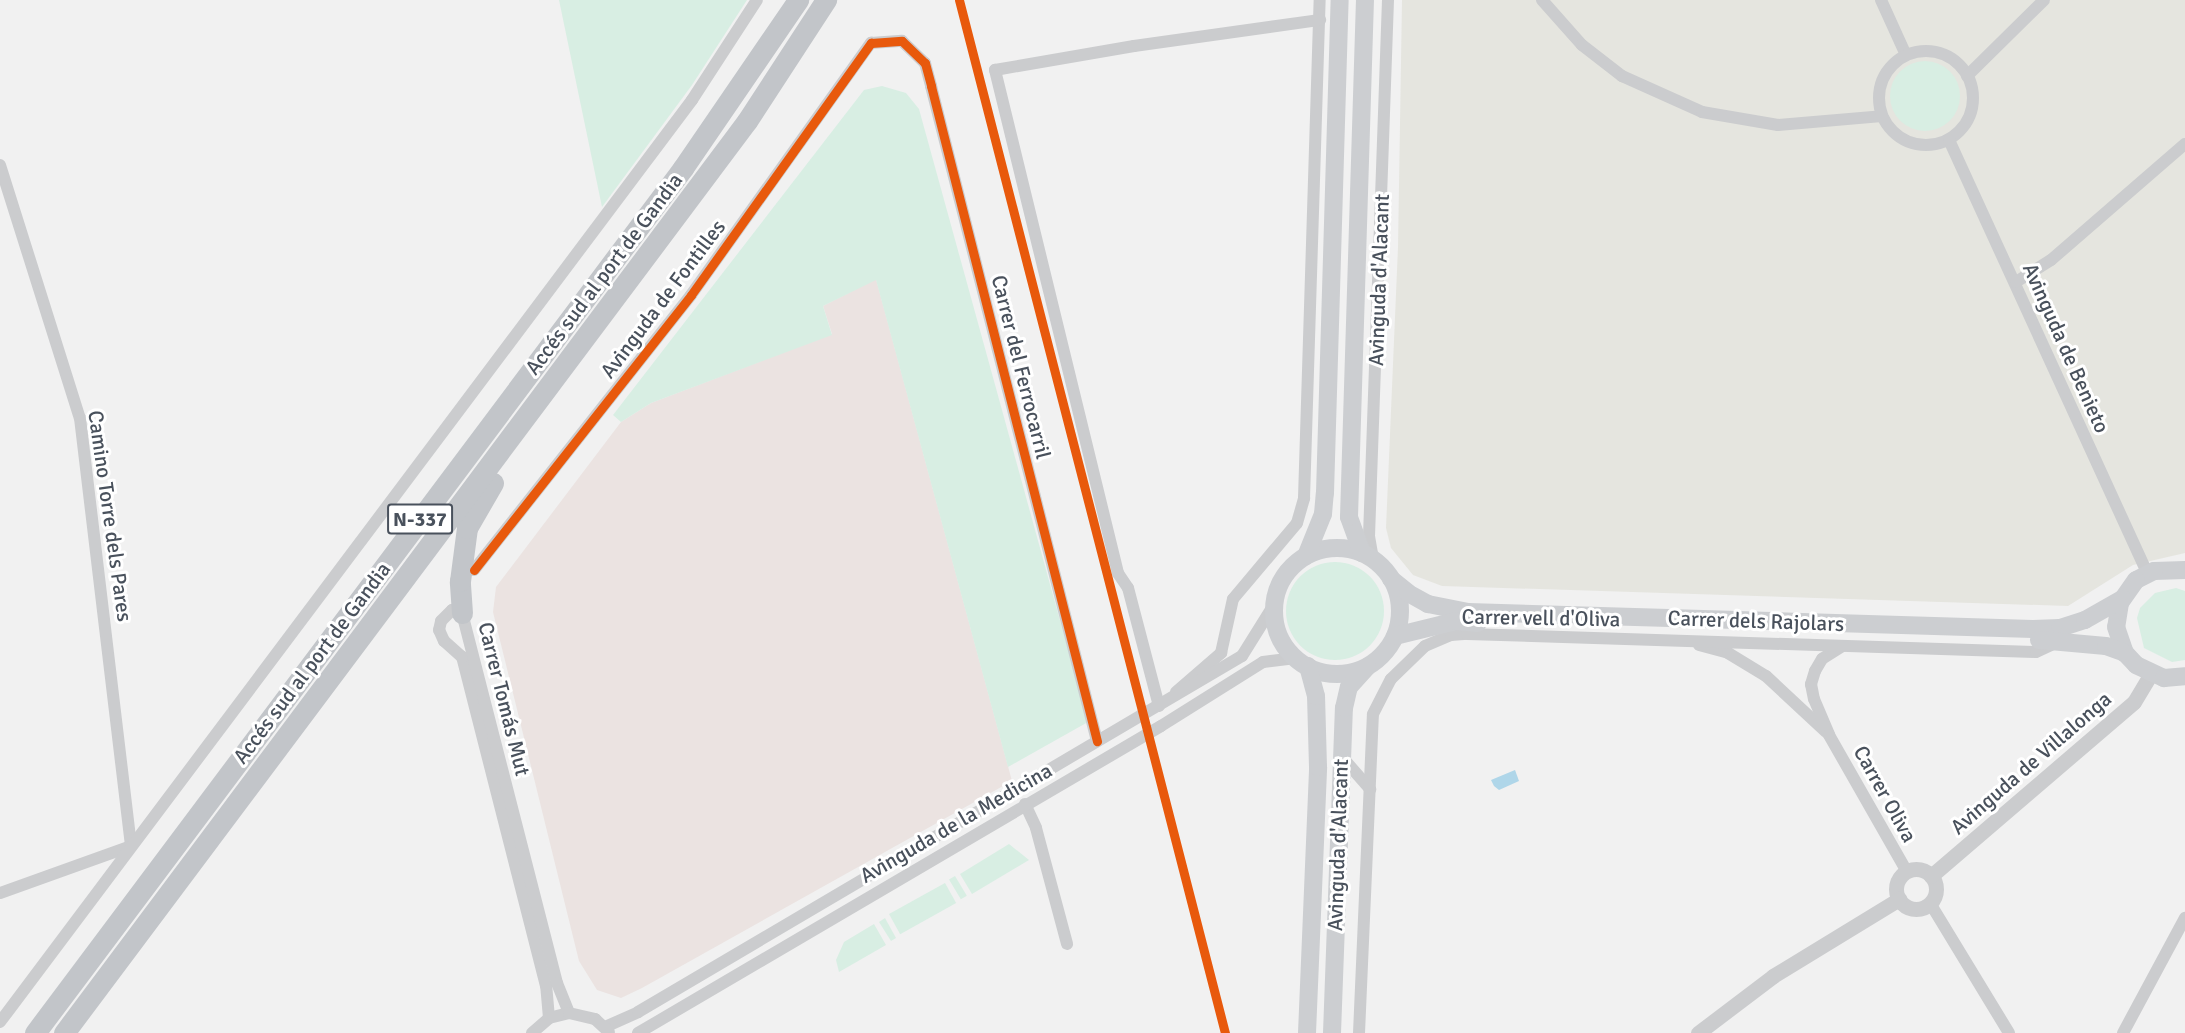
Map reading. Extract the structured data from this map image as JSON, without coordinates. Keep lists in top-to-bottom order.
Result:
{
  "streets": {
    "highway": ["Accés sud al port de Gandia", "N-337"],
    "main road": ["Avinguda d'Alacant", "Carrer dels Rajolars"],
    "street": [
      "Avinguda de Fontilles",
      "Avinguda de Benieto",
      "Carrer del Ferrocarril",
      "Camino Torre dels Pares",
      "Carrer vell d'Oliva",
      "Carrer Tomás Mut",
      "Avinguda de Villalonga",
      "Carrer Oliva",
      "Avinguda de la Medicina"
    ]
  },
  "crossings": [
    ["Avinguda d'Alacant", "Carrer dels Rajolars"],
    ["Avinguda d'Alacant", "Avinguda de la Medicina"],
    ["Avinguda de Fontilles", "Carrer del Ferrocarril"],
    ["Avinguda de Benieto", "Carrer dels Rajolars"],
    ["Carrer del Ferrocarril", "Avinguda de la Medicina"],
    ["Carrer vell d'Oliva", "Carrer dels Rajolars"],
    ["Carrer vell d'Oliva", "Carrer Oliva"],
    ["Carrer dels Rajolars", "Avinguda de la Medicina"],
    ["Avinguda de Villalonga", "Carrer Oliva"]
  ]
}
